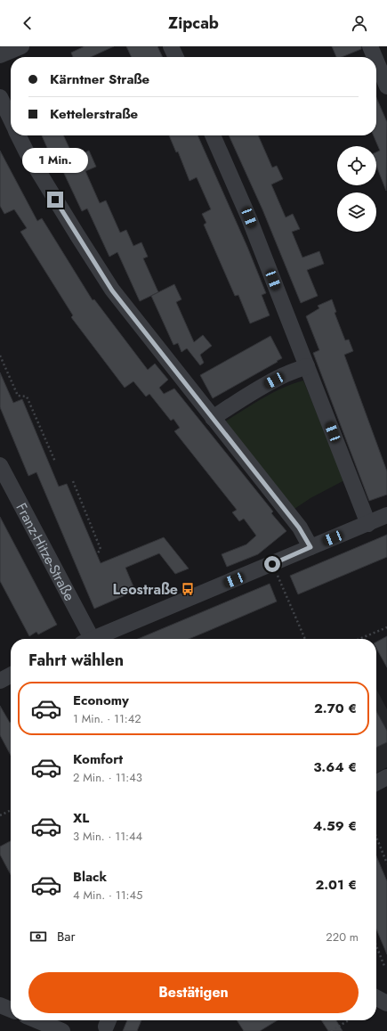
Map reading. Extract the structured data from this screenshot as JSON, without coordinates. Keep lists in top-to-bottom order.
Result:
{
  "streets": {
    "street": ["Franz-Hitze-Straße"]
  },
  "places": {
    "bus stop": ["Leostraße"]
  },
  "page": {
    "header": "Zipcab",
    "banner": ["Kärntner Straße", "Kettelerstraße"],
    "bubble": "1 Min.",
    "heading": "Fahrt wählen",
    "list": [
      {
        "name": "Economy",
        "note": "1 Min. · 11:42",
        "value": "2.70 €"
      },
      {
        "name": "Komfort",
        "note": "2 Min. · 11:43",
        "value": "3.64 €"
      },
      {
        "name": "XL",
        "note": "3 Min. · 11:44",
        "value": "4.59 €"
      },
      {
        "name": "Black",
        "note": "4 Min. · 11:45",
        "value": "2.01 €"
      }
    ],
    "pay": ["Bar", "220 m"],
    "buttons": "Bestätigen"
  }
}
